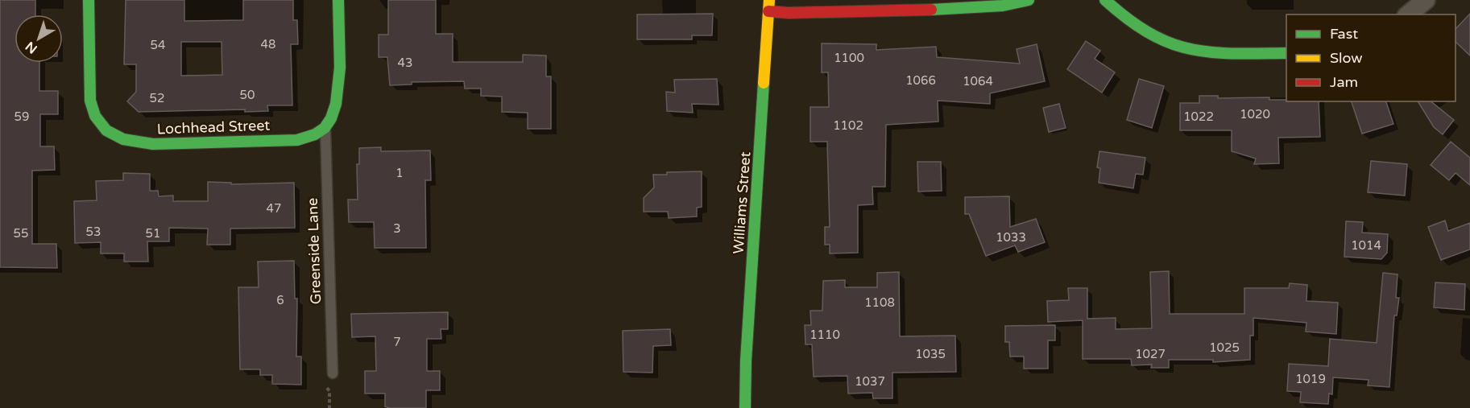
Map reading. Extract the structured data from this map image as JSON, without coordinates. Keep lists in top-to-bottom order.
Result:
{
  "streets": {
    "street": ["Lochhead Street", "Williams Street"],
    "lane": ["Greenside Lane"]
  },
  "crossings": [
    ["Lochhead Street", "Greenside Lane"]
  ],
  "house_numbers": [
    "48",
    "54",
    "1100",
    "43",
    "1066",
    "1064",
    "50",
    "52",
    "1020",
    "59",
    "1022",
    "1102",
    "1",
    "47",
    "3",
    "53",
    "55",
    "51",
    "1033",
    "1014",
    "6",
    "1108",
    "1110",
    "7",
    "1025",
    "1035",
    "1027",
    "1019",
    "1037"
  ],
  "legend": ["Fast", "Slow", "Jam"],
  "north": "bottom left"
}
